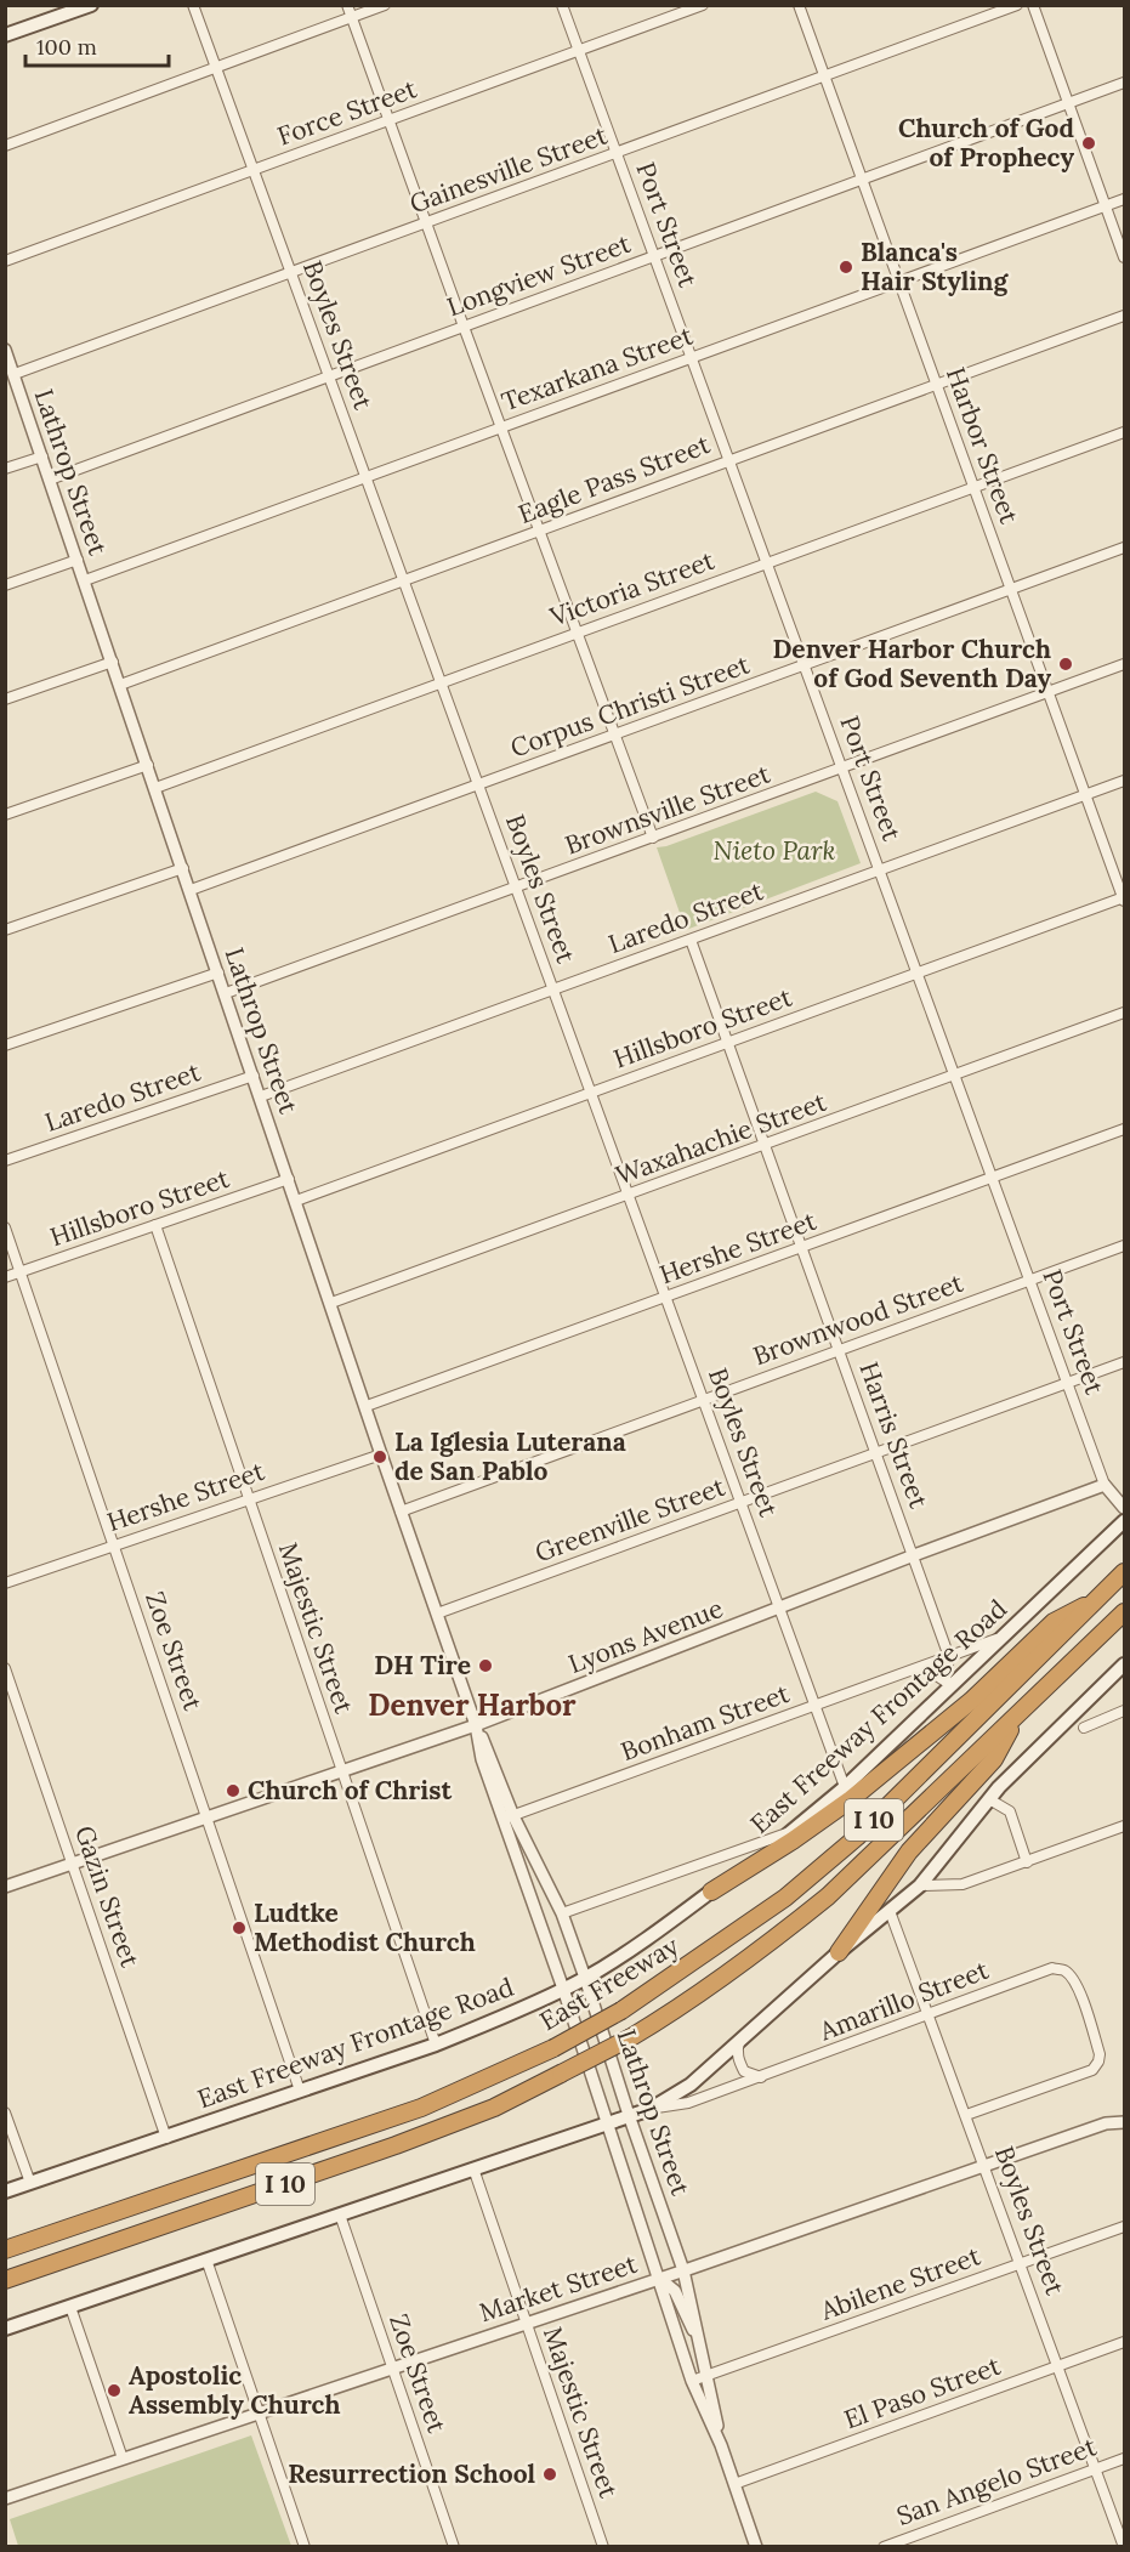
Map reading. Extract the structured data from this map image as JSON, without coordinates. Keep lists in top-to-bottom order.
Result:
{
  "streets": {
    "highway": ["I 10", "East Freeway"],
    "main road": ["East Freeway Frontage Road"],
    "street": [
      "Force Street",
      "Gainesville Street",
      "Port Street",
      "Longview Street",
      "Boyles Street",
      "Texarkana Street",
      "Harbor Street",
      "Lathrop Street",
      "Eagle Pass Street",
      "Victoria Street",
      "Corpus Christi Street",
      "Brownsville Street",
      "Laredo Street",
      "Hillsboro Street",
      "Waxahachie Street",
      "Hershe Street",
      "Brownwood Street",
      "Harris Street",
      "Greenville Street",
      "Majestic Street",
      "Lyons Avenue",
      "Zoe Street",
      "Bonham Street",
      "Gazin Street",
      "Amarillo Street",
      "Abilene Street",
      "Market Street",
      "El Paso Street",
      "San Angelo Street"
    ]
  },
  "crossings": [
    ["Force Street", "Port Street"],
    ["Force Street", "Boyles Street"],
    ["Gainesville Street", "Port Street"],
    ["Gainesville Street", "Boyles Street"],
    ["Gainesville Street", "Harbor Street"],
    ["Gainesville Street", "Lathrop Street"],
    ["Port Street", "Longview Street"],
    ["Port Street", "Texarkana Street"],
    ["Port Street", "Eagle Pass Street"],
    ["Port Street", "Victoria Street"],
    ["Port Street", "Corpus Christi Street"],
    ["Port Street", "Brownsville Street"],
    ["Port Street", "Laredo Street"],
    ["Port Street", "Hillsboro Street"],
    ["Port Street", "Waxahachie Street"],
    ["Port Street", "Hershe Street"],
    ["Port Street", "Brownwood Street"],
    ["Port Street", "Greenville Street"],
    ["Port Street", "Lyons Avenue"],
    ["Longview Street", "Boyles Street"],
    ["Longview Street", "Harbor Street"],
    ["Longview Street", "Lathrop Street"],
    ["Boyles Street", "Texarkana Street"],
    ["Boyles Street", "Eagle Pass Street"],
    ["Boyles Street", "Victoria Street"],
    ["Boyles Street", "Corpus Christi Street"],
    ["Boyles Street", "Brownsville Street"],
    ["Boyles Street", "Laredo Street"],
    ["Boyles Street", "Hillsboro Street"],
    ["Boyles Street", "Waxahachie Street"],
    ["Boyles Street", "Hershe Street"],
    ["Boyles Street", "Brownwood Street"],
    ["Boyles Street", "Greenville Street"],
    ["Boyles Street", "Lyons Avenue"],
    ["Boyles Street", "East Freeway Frontage Road"],
    ["Boyles Street", "Bonham Street"],
    ["Boyles Street", "Amarillo Street"],
    ["Boyles Street", "Abilene Street"],
    ["Boyles Street", "Market Street"],
    ["Boyles Street", "El Paso Street"],
    ["Boyles Street", "San Angelo Street"],
    ["Texarkana Street", "Harbor Street"],
    ["Texarkana Street", "Lathrop Street"],
    ["Harbor Street", "Eagle Pass Street"],
    ["Harbor Street", "Victoria Street"],
    ["Harbor Street", "Corpus Christi Street"],
    ["Harbor Street", "Brownsville Street"],
    ["Harbor Street", "Laredo Street"],
    ["Harbor Street", "Hillsboro Street"],
    ["Lathrop Street", "Eagle Pass Street"],
    ["Lathrop Street", "Victoria Street"],
    ["Lathrop Street", "Corpus Christi Street"],
    ["Lathrop Street", "Brownsville Street"],
    ["Lathrop Street", "Laredo Street"],
    ["Lathrop Street", "Hillsboro Street"],
    ["Lathrop Street", "Waxahachie Street"],
    ["Lathrop Street", "Hershe Street"],
    ["Lathrop Street", "Brownwood Street"],
    ["Lathrop Street", "Greenville Street"],
    ["Lathrop Street", "Lyons Avenue"],
    ["Lathrop Street", "East Freeway Frontage Road"],
    ["Lathrop Street", "Bonham Street"],
    ["Lathrop Street", "Abilene Street"],
    ["Lathrop Street", "Market Street"],
    ["Lathrop Street", "El Paso Street"],
    ["Laredo Street", "Harris Street"],
    ["Hillsboro Street", "Harris Street"],
    ["Hillsboro Street", "Majestic Street"],
    ["Hillsboro Street", "Zoe Street"],
    ["Waxahachie Street", "Harris Street"],
    ["Hershe Street", "Harris Street"],
    ["Hershe Street", "Majestic Street"],
    ["Hershe Street", "Zoe Street"],
    ["Brownwood Street", "Harris Street"],
    ["Harris Street", "Greenville Street"],
    ["Harris Street", "Lyons Avenue"],
    ["Harris Street", "Bonham Street"],
    ["Majestic Street", "Lyons Avenue"],
    ["Majestic Street", "East Freeway Frontage Road"],
    ["Majestic Street", "Market Street"],
    ["Lyons Avenue", "Zoe Street"],
    ["Lyons Avenue", "Gazin Street"],
    ["Zoe Street", "East Freeway Frontage Road"],
    ["Zoe Street", "Market Street"],
    ["East Freeway Frontage Road", "Bonham Street"],
    ["East Freeway Frontage Road", "Gazin Street"]
  ],
  "districts": ["Denver Harbor"],
  "parks": ["Nieto Park"],
  "places": [
    "Church of God of Prophecy",
    "Blanca's Hair Styling",
    "Denver Harbor Church of God Seventh Day",
    "La Iglesia Luterana de San Pablo",
    "DH Tire",
    "Church of Christ",
    "Ludtke Methodist Church",
    "Apostolic Assembly Church",
    "Resurrection School"
  ],
  "scale_bar": "100 m"
}
